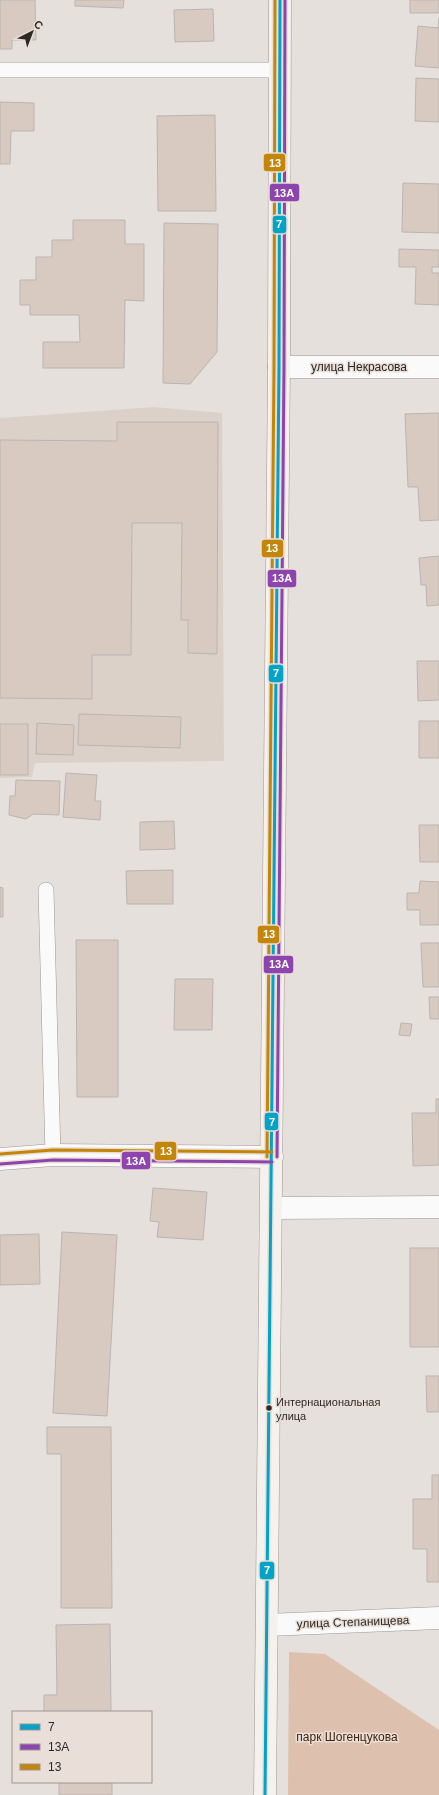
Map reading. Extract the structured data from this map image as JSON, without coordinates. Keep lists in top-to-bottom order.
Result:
{
  "streets": {
    "street": ["улица Некрасова", "улица Степанищева"]
  },
  "parks": ["парк Шогенцукова"],
  "places": ["Интернациональная улица"],
  "lines": ["transit line 7", "transit line 13А", "transit line 13"],
  "legend": ["7", "13А", "13"],
  "north": "top right"
}
